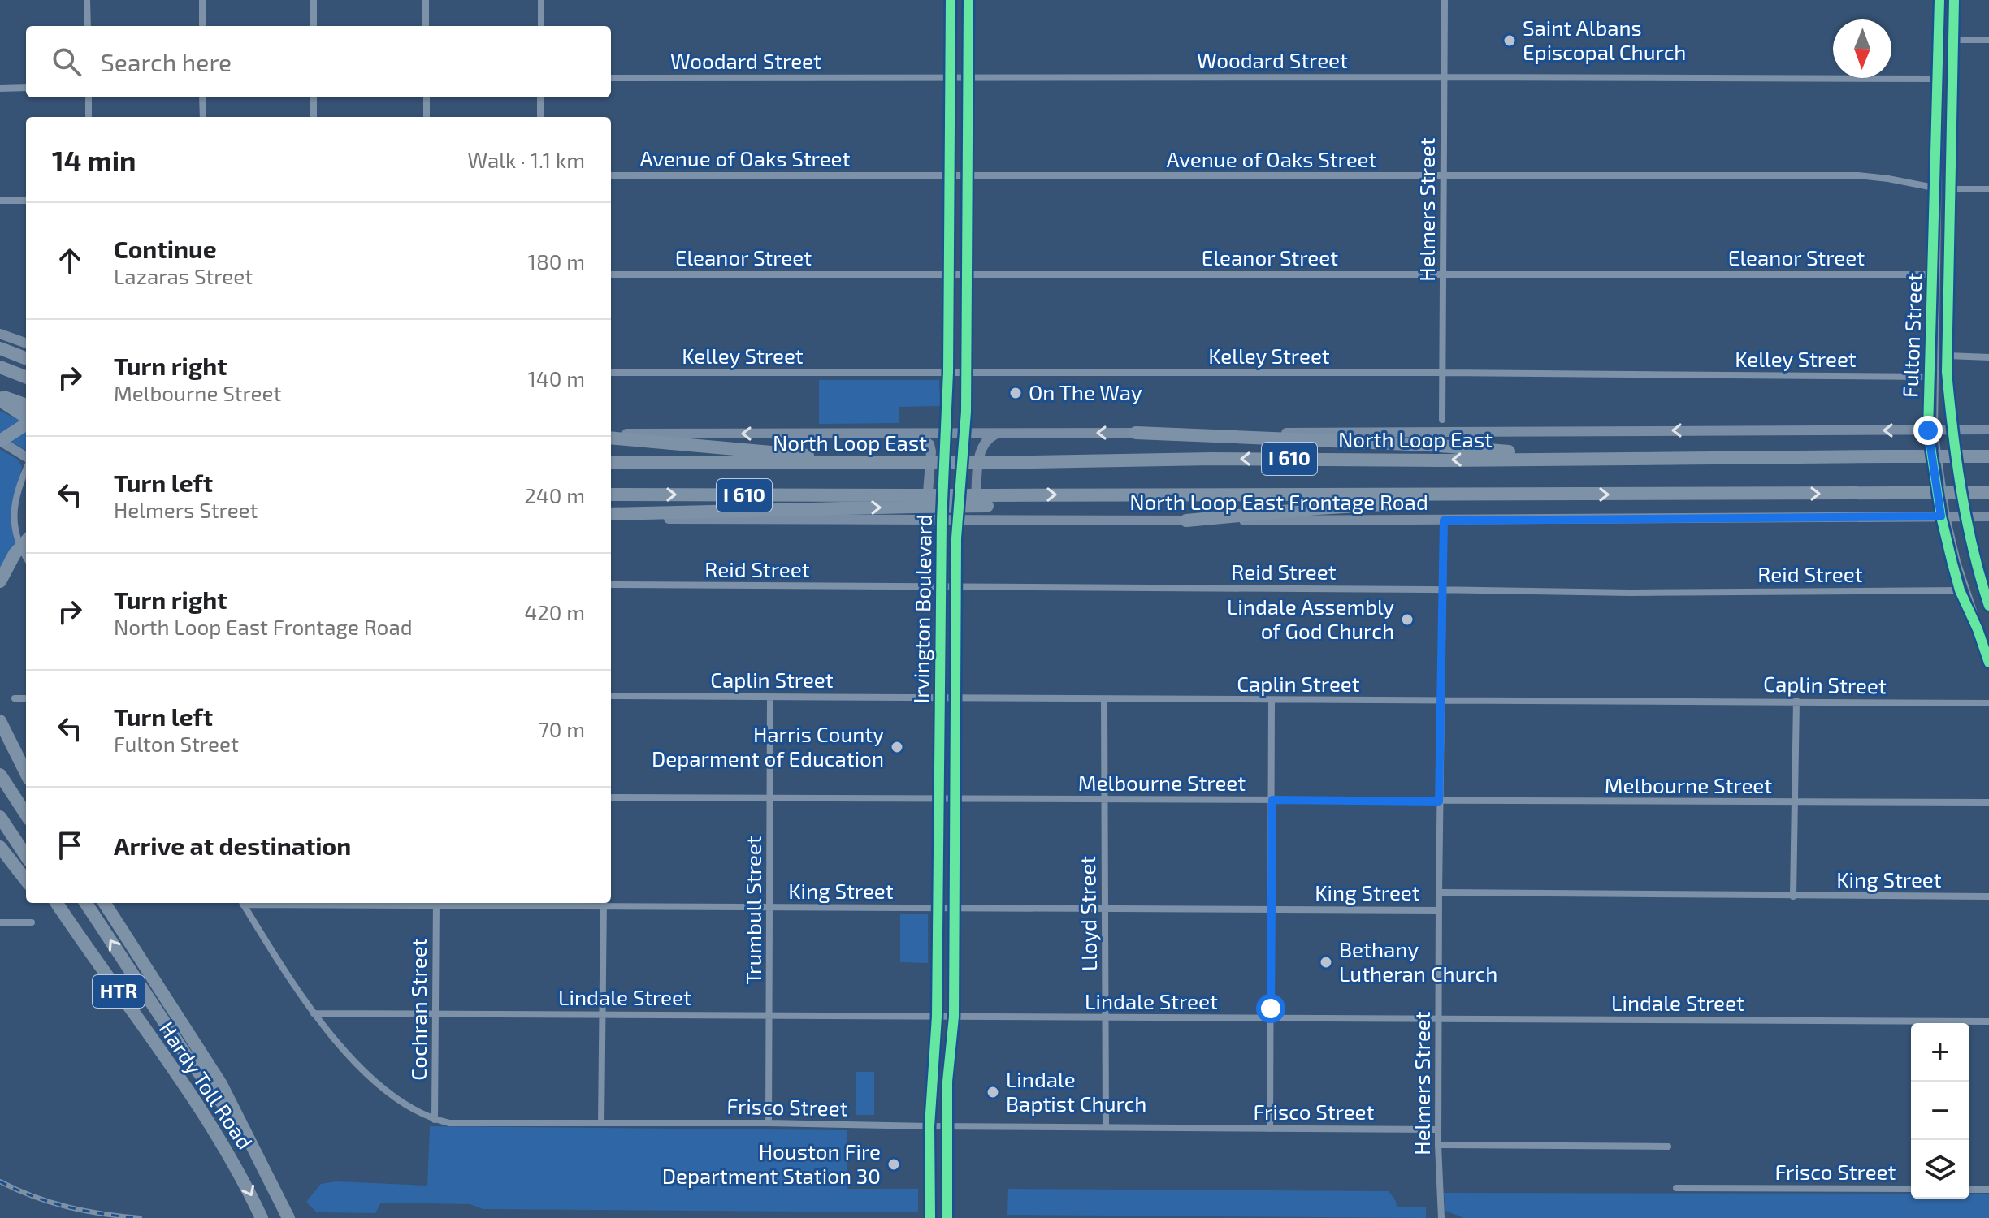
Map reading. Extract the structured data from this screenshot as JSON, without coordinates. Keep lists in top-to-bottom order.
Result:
{
  "streets": {
    "highway": [
      "North Loop East",
      "I 610",
      "HTR",
      "Hardy Toll Road"
    ],
    "main road": ["Fulton Street", "North Loop East Frontage Road", "Irvington Boulevard"],
    "street": [
      "Woodard Street",
      "Avenue of Oaks Street",
      "Helmers Street",
      "Eleanor Street",
      "Kelley Street",
      "Reid Street",
      "Caplin Street",
      "Melbourne Street",
      "King Street",
      "Trumbull Street",
      "Lloyd Street",
      "Lindale Street",
      "Cochran Street",
      "Frisco Street"
    ]
  },
  "crossings": [
    ["Woodard Street", "Helmers Street"],
    ["Woodard Street", "Fulton Street"],
    ["Woodard Street", "Irvington Boulevard"],
    ["Avenue of Oaks Street", "Helmers Street"],
    ["Avenue of Oaks Street", "Fulton Street"],
    ["Avenue of Oaks Street", "Irvington Boulevard"],
    ["Helmers Street", "Eleanor Street"],
    ["Helmers Street", "Kelley Street"],
    ["Helmers Street", "North Loop East Frontage Road"],
    ["Helmers Street", "Reid Street"],
    ["Helmers Street", "Caplin Street"],
    ["Helmers Street", "Melbourne Street"],
    ["Helmers Street", "King Street"],
    ["Helmers Street", "Lindale Street"],
    ["Helmers Street", "Frisco Street"],
    ["Eleanor Street", "Fulton Street"],
    ["Eleanor Street", "Irvington Boulevard"],
    ["Fulton Street", "Kelley Street"],
    ["Fulton Street", "North Loop East Frontage Road"],
    ["Fulton Street", "Reid Street"],
    ["Kelley Street", "Irvington Boulevard"],
    ["North Loop East Frontage Road", "Irvington Boulevard"],
    ["Reid Street", "Irvington Boulevard"],
    ["Irvington Boulevard", "Caplin Street"],
    ["Irvington Boulevard", "Melbourne Street"],
    ["Irvington Boulevard", "King Street"],
    ["Irvington Boulevard", "Lindale Street"],
    ["Irvington Boulevard", "Frisco Street"],
    ["Caplin Street", "Trumbull Street"],
    ["Caplin Street", "Lloyd Street"],
    ["Melbourne Street", "Trumbull Street"],
    ["Melbourne Street", "Lloyd Street"],
    ["King Street", "Trumbull Street"],
    ["King Street", "Lloyd Street"],
    ["Trumbull Street", "Lindale Street"],
    ["Trumbull Street", "Frisco Street"],
    ["Lloyd Street", "Lindale Street"],
    ["Lloyd Street", "Frisco Street"],
    ["Lindale Street", "Cochran Street"],
    ["Lindale Street", "Frisco Street"],
    ["Cochran Street", "Frisco Street"]
  ],
  "places": [
    "Saint Albans Episcopal Church",
    "On The Way",
    "Lindale Assembly of God Church",
    "Harris County Deparment of Education",
    "Bethany Lutheran Church",
    "Lindale Baptist Church",
    "Houston Fire Department Station 30"
  ],
  "north": "bottom",
  "page": {
    "search": "Search here",
    "heading": ["14 min", "Walk · 1.1 km"],
    "list": [
      ["Continue", "Lazaras Street", "180 m"],
      ["Turn right", "Melbourne Street", "140 m"],
      ["Turn left", "Helmers Street", "240 m"],
      ["Turn right", "North Loop East Frontage Road", "420 m"],
      ["Turn left", "Fulton Street", "70 m"],
      "Arrive at destination"
    ],
    "map_buttons": ["+", "−"]
  }
}
